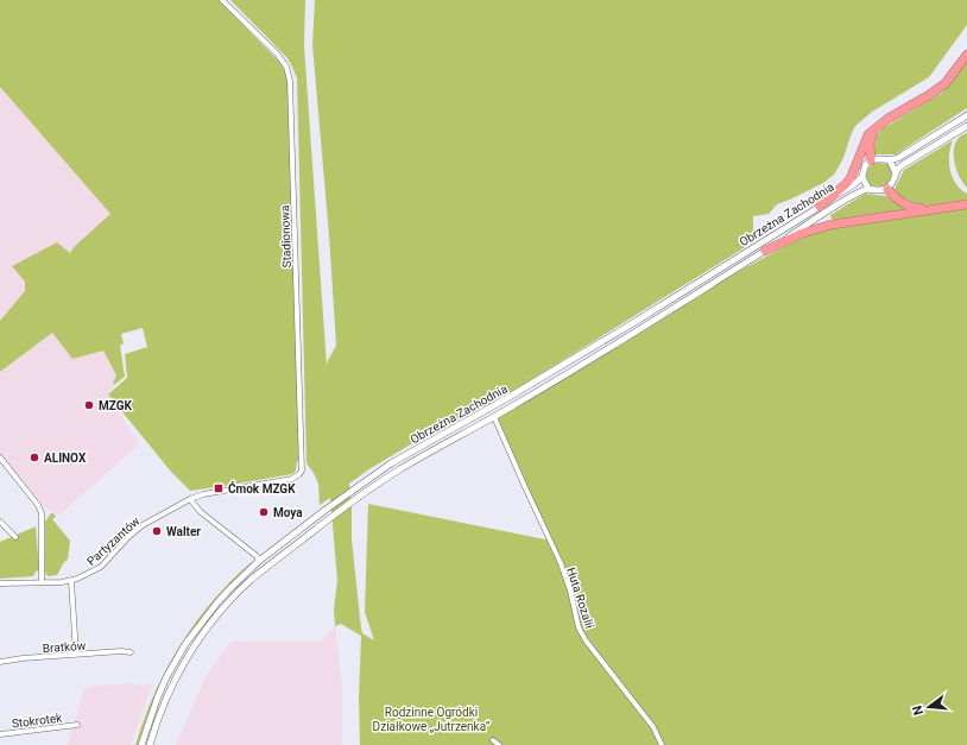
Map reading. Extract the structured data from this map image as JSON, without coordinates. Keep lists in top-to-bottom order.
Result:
{
  "streets": {
    "street": [
      "Obrzeżna Zachodnia",
      "Stadionowa",
      "Partyzantów",
      "Huta Rozalii",
      "Bratków",
      "Stokrotek"
    ]
  },
  "crossings": [
    ["Obrzeżna Zachodnia", "Huta Rozalii"],
    ["Stadionowa", "Partyzantów"]
  ],
  "parks": ["Rodzinne Ogródki Działkowe „Jutrzenka”"],
  "places": {
    "other": [
      "MZGK",
      "ALINOX",
      "Moya",
      "Walter"
    ],
    "transit": ["Ćmok MZGK"]
  },
  "north": "left"
}
